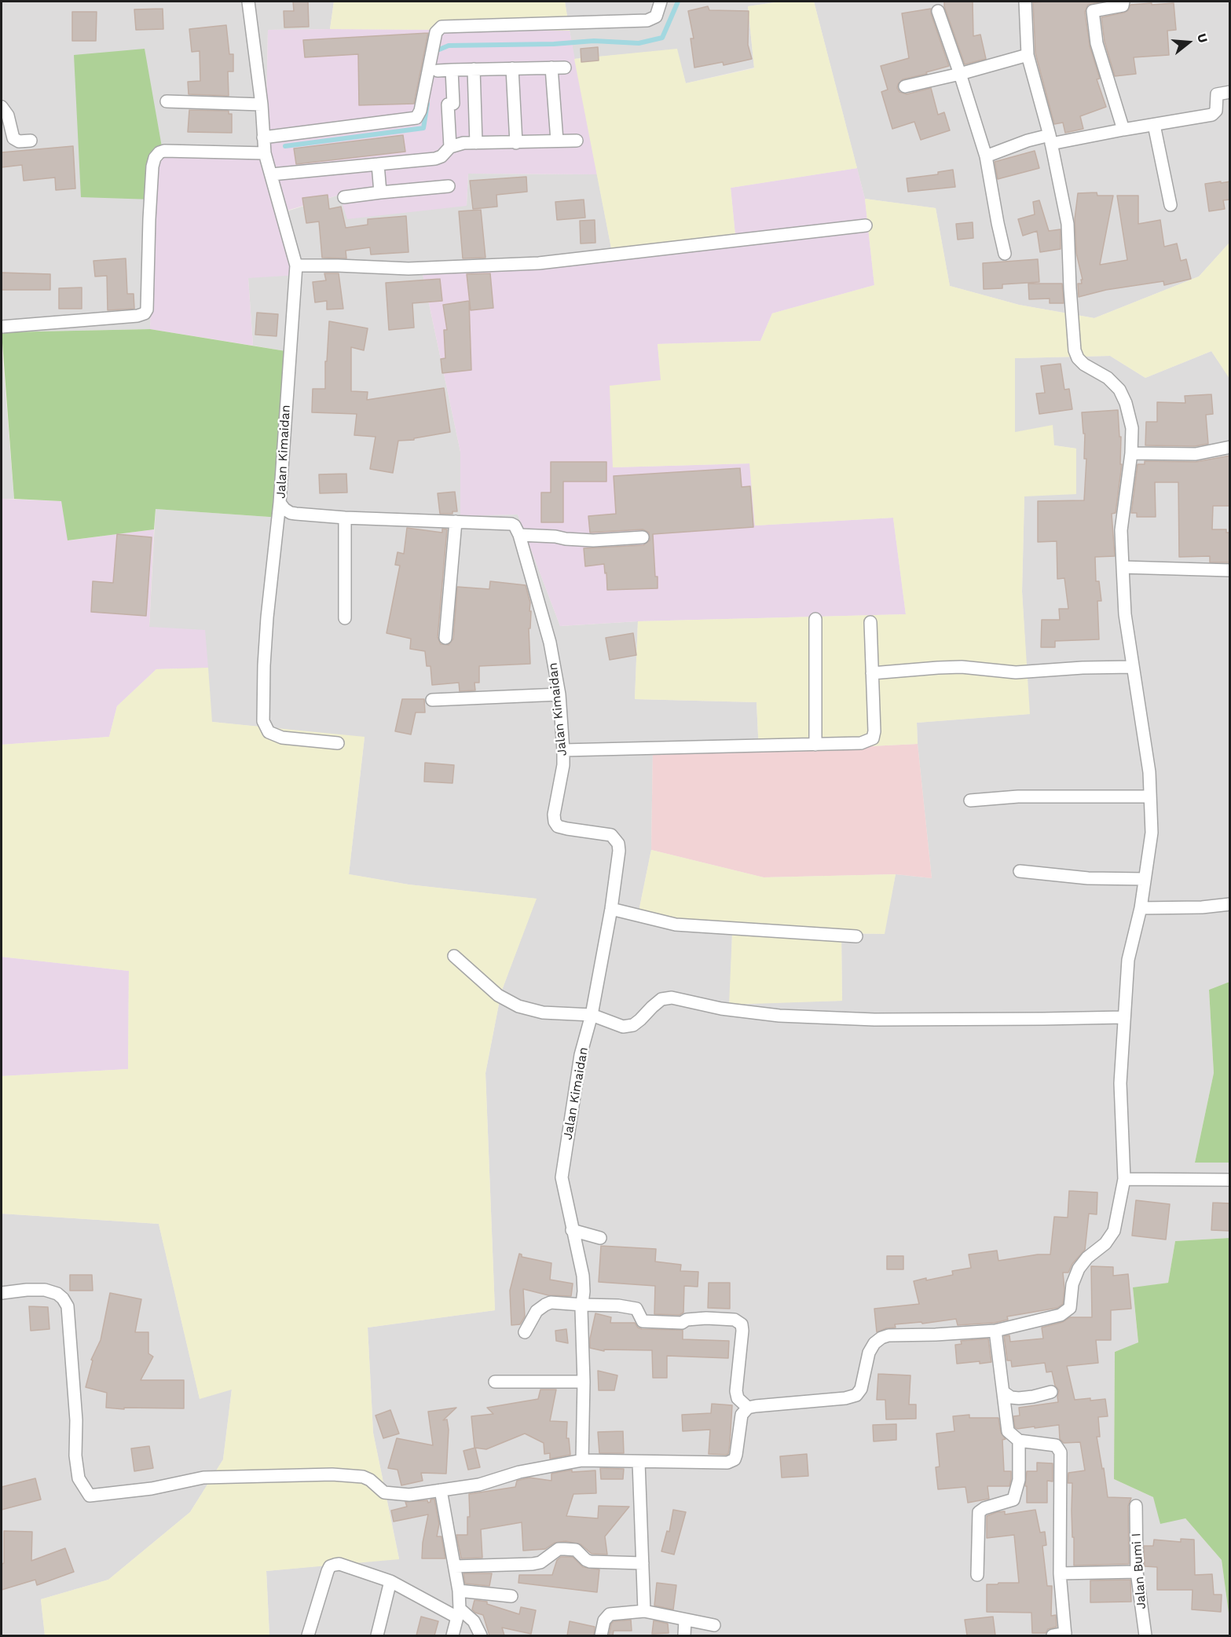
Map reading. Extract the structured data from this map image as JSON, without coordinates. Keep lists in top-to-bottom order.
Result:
{
  "streets": {
    "street": ["Jalan Kimaidan", "Jalan Bumi I"]
  },
  "north": "right"
}
